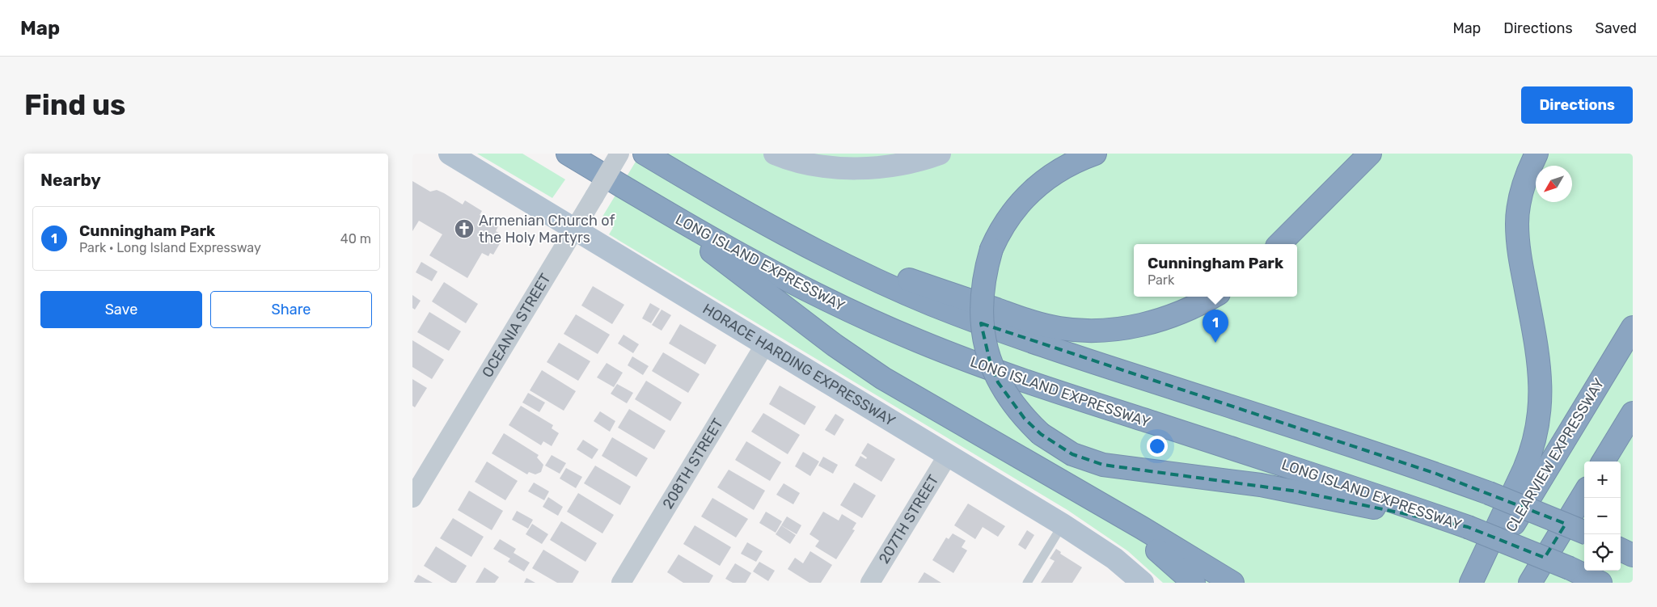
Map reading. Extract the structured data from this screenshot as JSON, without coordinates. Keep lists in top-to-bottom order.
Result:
{
  "streets": {
    "highway": ["LONG ISLAND EXPRESSWAY", "CLEARVIEW EXPRESSWAY"],
    "main road": ["HORACE HARDING EXPRESSWAY"],
    "street": ["OCEANIA STREET", "208TH STREET", "207TH STREET"]
  },
  "crossings": [
    ["OCEANIA STREET", "HORACE HARDING EXPRESSWAY"],
    ["HORACE HARDING EXPRESSWAY", "208TH STREET"],
    ["HORACE HARDING EXPRESSWAY", "207TH STREET"]
  ],
  "places": {
    "church": ["Armenian Church of the Holy Martyrs"]
  },
  "north": "bottom left",
  "page": {
    "header": "Map",
    "nav": ["Map", "Directions", "Saved"],
    "buttons": [
      "Directions",
      ["Save", "Share"]
    ],
    "title": "Find us",
    "heading": "Nearby",
    "list": [
      {
        "mark": "1",
        "name": "Cunningham Park",
        "note": "Park · Long Island Expressway",
        "value": "40 m"
      }
    ],
    "popup": ["Cunningham Park", "Park"],
    "pins": "1",
    "map_buttons": ["+", "−"]
  }
}
